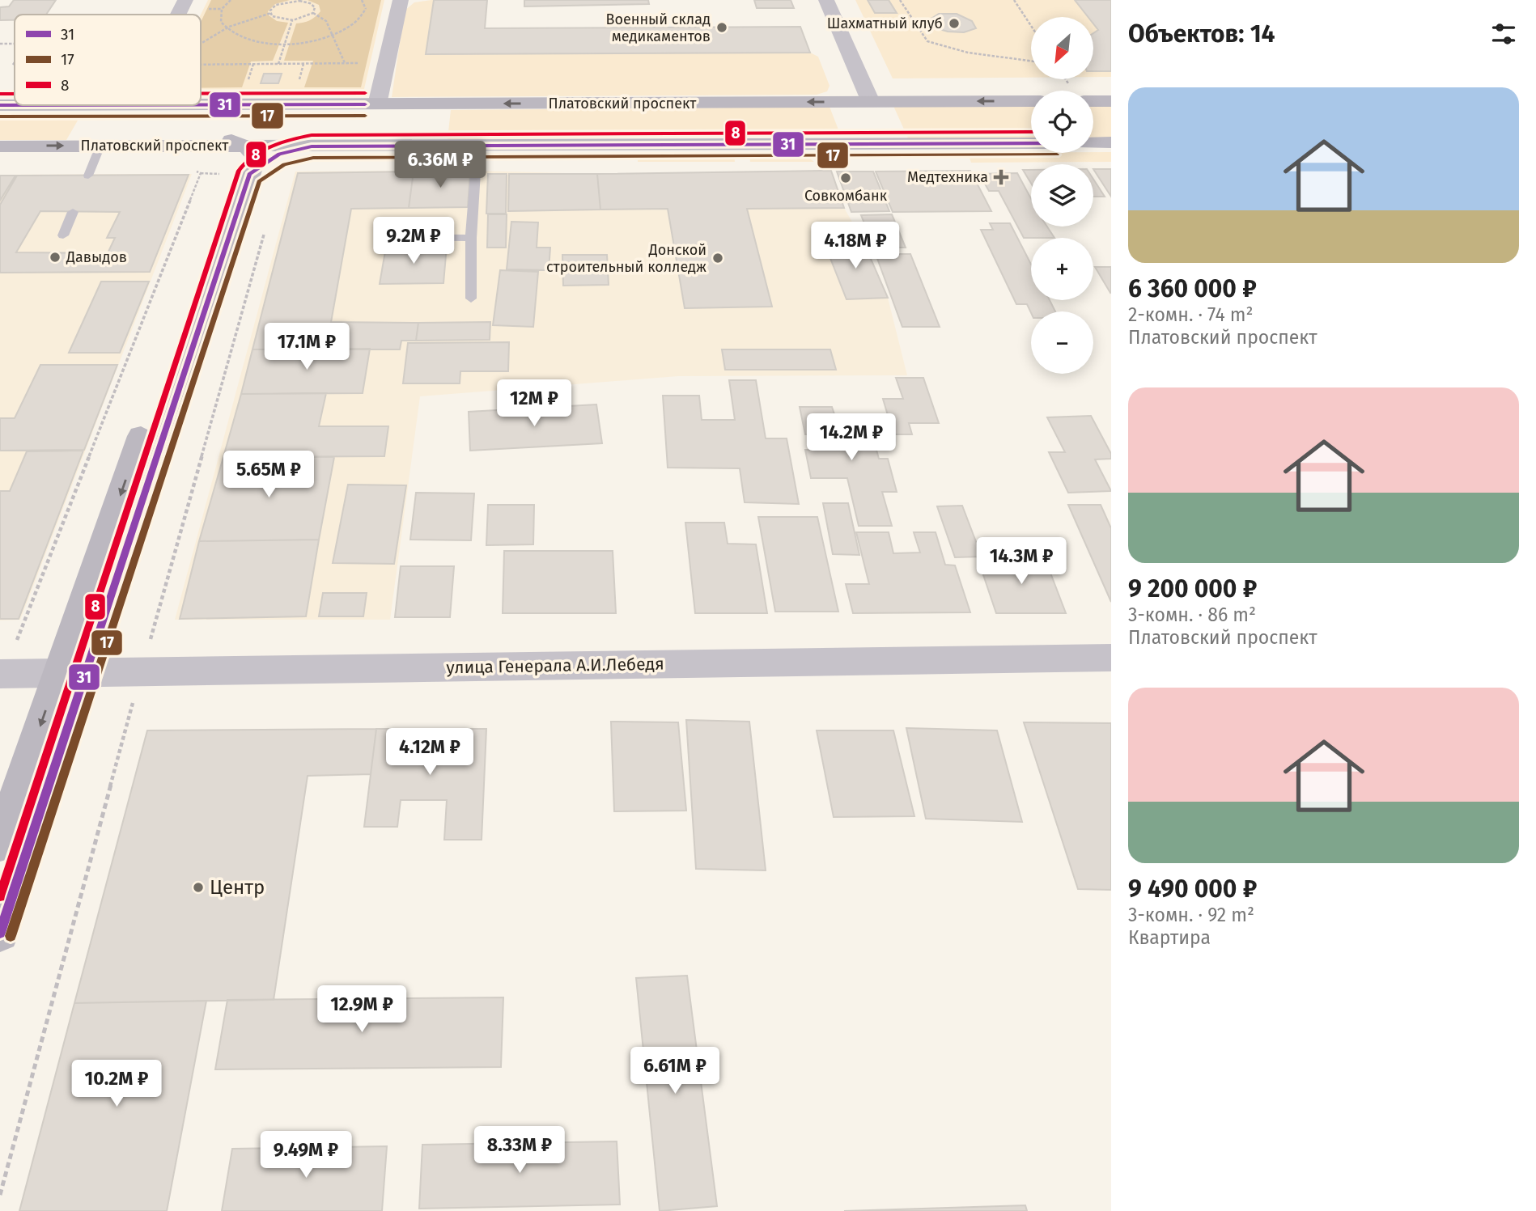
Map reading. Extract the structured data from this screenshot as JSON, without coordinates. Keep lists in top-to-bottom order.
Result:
{
  "streets": {
    "main road": ["Платовский проспект"],
    "street": ["улица Генерала А.И.Лебедя"]
  },
  "places": {
    "other": [
      "Шахматный клуб",
      "Военный склад медикаментов",
      "Совкомбанк",
      "Давыдов",
      "Донской строительный колледж",
      "Центр"
    ],
    "health": ["Медтехника"]
  },
  "lines": ["transit line 8", "transit line 31", "transit line 17"],
  "legend": ["31", "17", "8"],
  "north": "bottom left",
  "page": {
    "heading": "Объектов: 14",
    "map_buttons": ["+", "−"],
    "list": [
      {
        "name": "6 360 000 ₽",
        "note": "2-комн. · 74 m² · Платовский проспект"
      },
      {
        "name": "9 200 000 ₽",
        "note": "3-комн. · 86 m² · Платовский проспект"
      },
      {
        "name": "9 490 000 ₽",
        "note": "3-комн. · 92 m² · Квартира"
      }
    ],
    "price": [
      "6.36M ₽",
      "9.2M ₽",
      "4.18M ₽",
      "17.1M ₽",
      "12M ₽",
      "14.2M ₽",
      "5.65M ₽",
      "14.3M ₽",
      "4.12M ₽",
      "12.9M ₽",
      "6.61M ₽",
      "10.2M ₽",
      "8.33M ₽",
      "9.49M ₽"
    ]
  }
}
